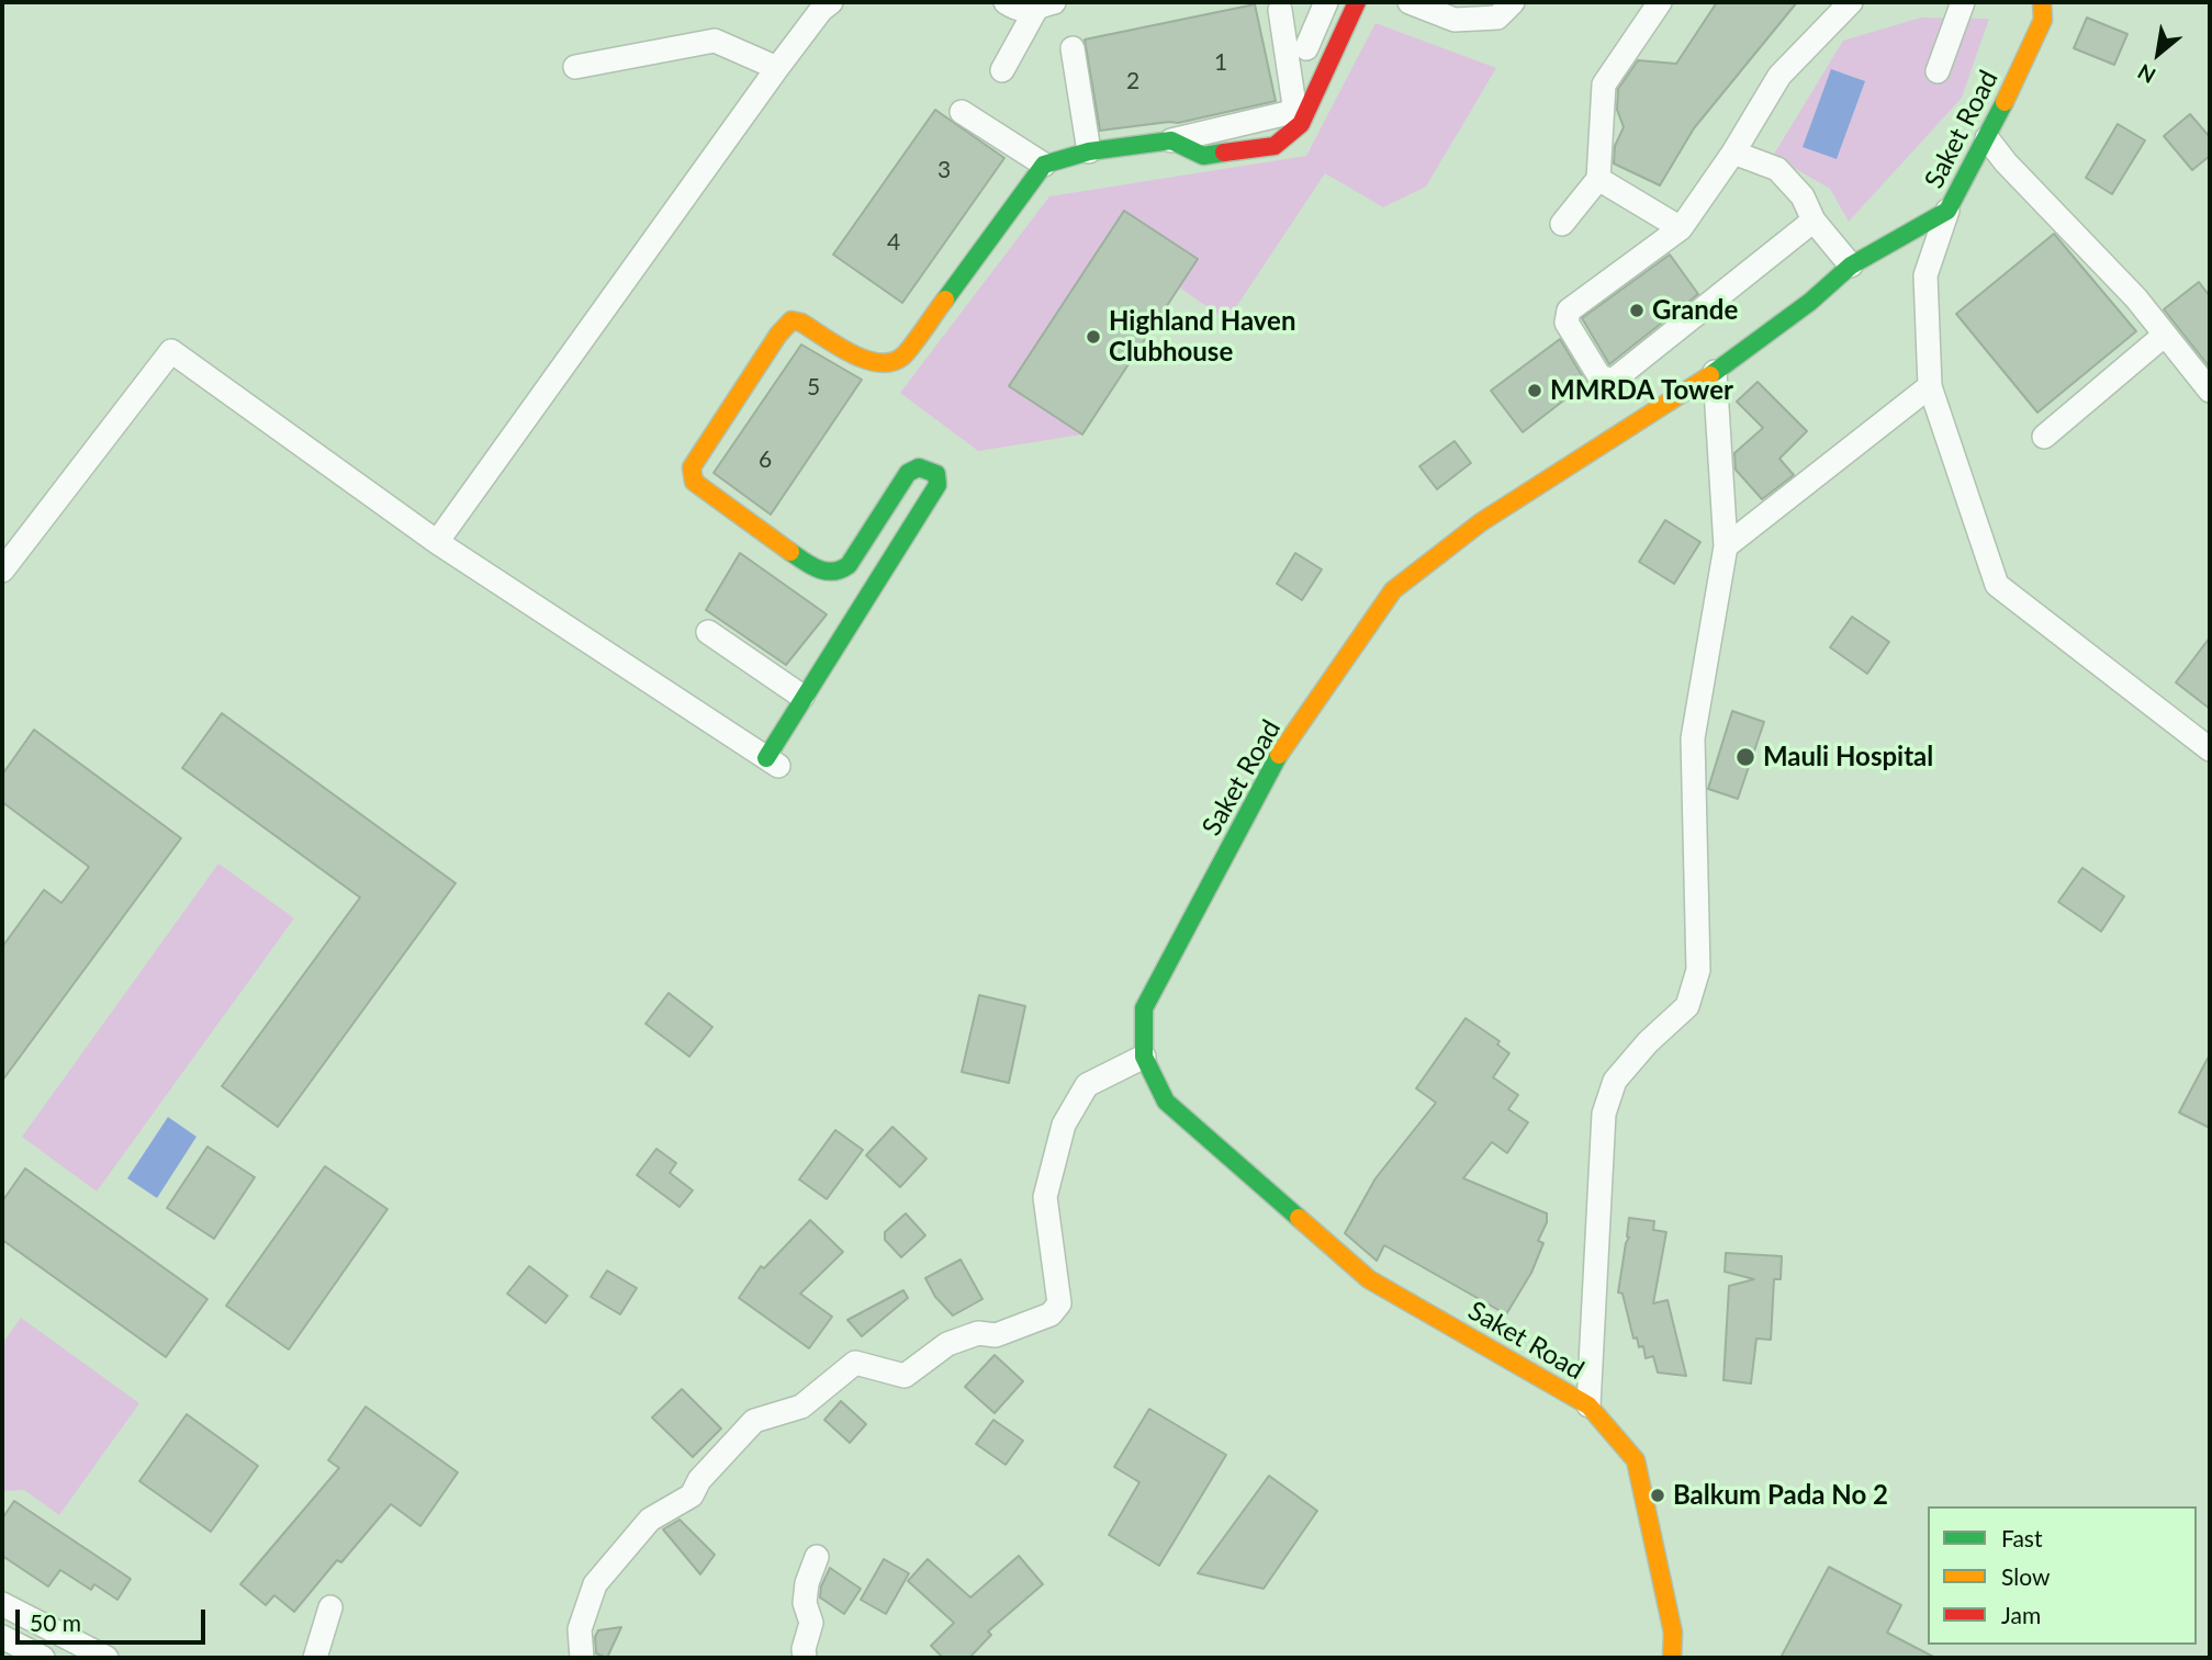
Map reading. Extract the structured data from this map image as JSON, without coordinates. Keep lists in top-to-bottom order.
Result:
{
  "streets": {
    "main road": ["Saket Road"]
  },
  "places": [
    "Grande",
    "Highland Haven Clubhouse",
    "MMRDA Tower",
    "Mauli Hospital",
    "Balkum Pada No 2"
  ],
  "house_numbers": [
    "1",
    "2",
    "3",
    "4",
    "5",
    "6"
  ],
  "legend": ["Fast", "Slow", "Jam"],
  "scale_bar": "50 m",
  "north": "bottom left"
}
